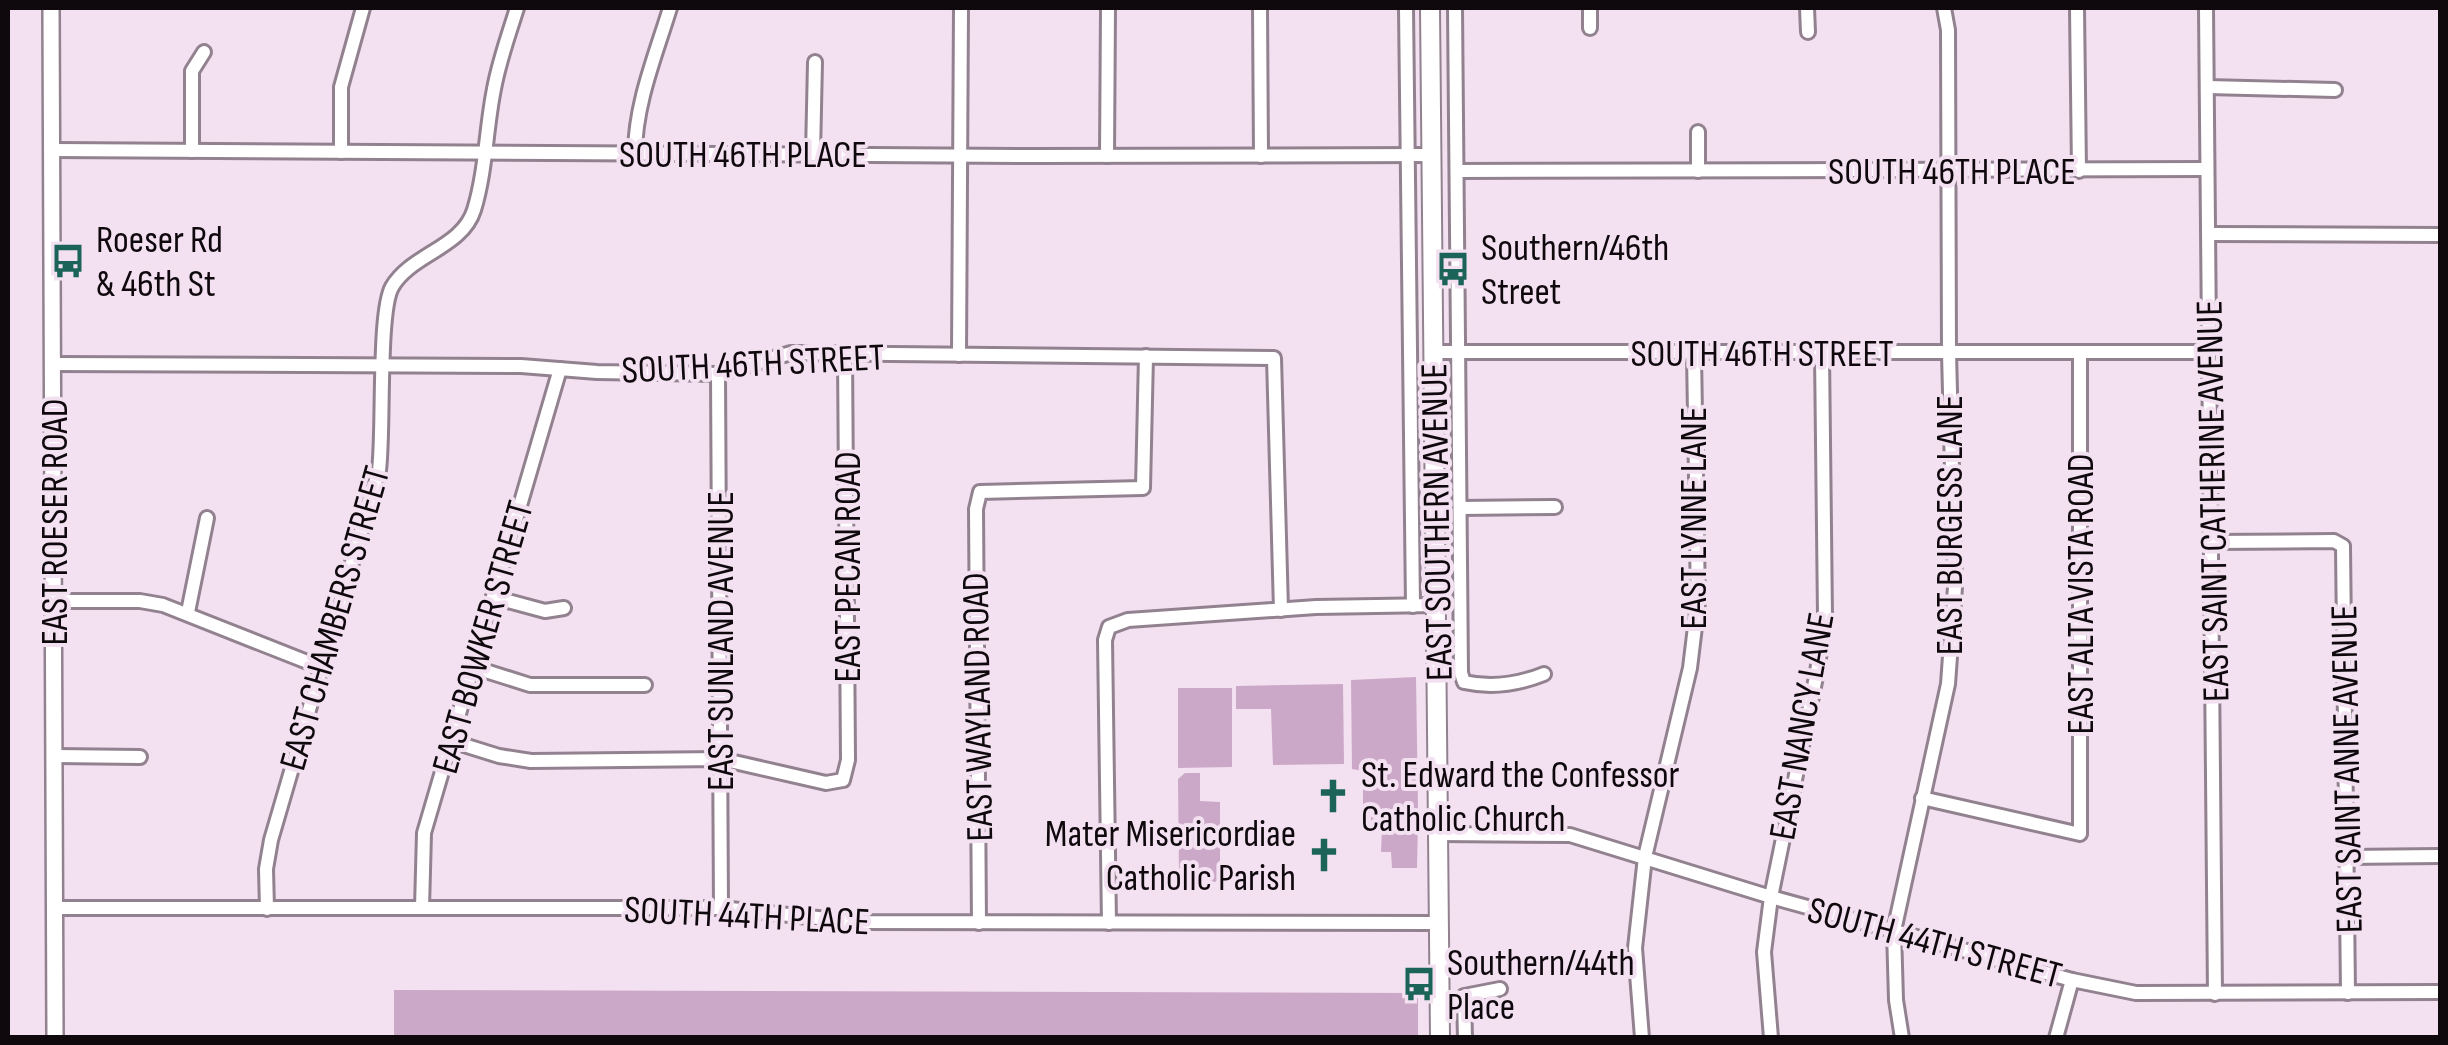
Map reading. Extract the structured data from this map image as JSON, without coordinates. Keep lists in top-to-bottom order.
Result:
{
  "streets": {
    "main road": ["EAST SOUTHERN AVENUE"],
    "street": [
      "SOUTH 46TH PLACE",
      "SOUTH 46TH STREET",
      "EAST SAINT CATHERINE AVENUE",
      "EAST LYNNE LANE",
      "EAST ROESER ROAD",
      "EAST BURGESS LANE",
      "EAST PECAN ROAD",
      "EAST ALTA VISTA ROAD",
      "EAST CHAMBERS STREET",
      "EAST BOWKER STREET",
      "EAST SUNLAND AVENUE",
      "EAST WAYLAND ROAD",
      "EAST NANCY LANE",
      "EAST SAINT ANNE AVENUE",
      "SOUTH 44TH PLACE",
      "SOUTH 44TH STREET"
    ]
  },
  "crossings": [
    ["SOUTH 46TH PLACE", "EAST SAINT CATHERINE AVENUE"],
    ["SOUTH 46TH PLACE", "EAST ROESER ROAD"],
    ["SOUTH 46TH PLACE", "EAST SOUTHERN AVENUE"],
    ["SOUTH 46TH PLACE", "EAST BURGESS LANE"],
    ["SOUTH 46TH PLACE", "EAST CHAMBERS STREET"],
    ["SOUTH 46TH STREET", "EAST SAINT CATHERINE AVENUE"],
    ["SOUTH 46TH STREET", "EAST LYNNE LANE"],
    ["SOUTH 46TH STREET", "EAST ROESER ROAD"],
    ["SOUTH 46TH STREET", "EAST SOUTHERN AVENUE"],
    ["SOUTH 46TH STREET", "EAST BURGESS LANE"],
    ["SOUTH 46TH STREET", "EAST PECAN ROAD"],
    ["SOUTH 46TH STREET", "EAST ALTA VISTA ROAD"],
    ["SOUTH 46TH STREET", "EAST CHAMBERS STREET"],
    ["SOUTH 46TH STREET", "EAST BOWKER STREET"],
    ["SOUTH 46TH STREET", "EAST SUNLAND AVENUE"],
    ["SOUTH 46TH STREET", "EAST WAYLAND ROAD"],
    ["SOUTH 46TH STREET", "EAST NANCY LANE"],
    ["EAST SAINT CATHERINE AVENUE", "EAST SAINT ANNE AVENUE"],
    ["EAST SAINT CATHERINE AVENUE", "SOUTH 44TH STREET"],
    ["EAST LYNNE LANE", "SOUTH 44TH STREET"],
    ["EAST ROESER ROAD", "SOUTH 44TH PLACE"],
    ["EAST SOUTHERN AVENUE", "SOUTH 44TH PLACE"],
    ["EAST SOUTHERN AVENUE", "SOUTH 44TH STREET"],
    ["EAST BURGESS LANE", "EAST ALTA VISTA ROAD"],
    ["EAST BURGESS LANE", "SOUTH 44TH STREET"],
    ["EAST PECAN ROAD", "EAST SUNLAND AVENUE"],
    ["EAST CHAMBERS STREET", "SOUTH 44TH PLACE"],
    ["EAST BOWKER STREET", "SOUTH 44TH PLACE"],
    ["EAST SUNLAND AVENUE", "SOUTH 44TH PLACE"],
    ["EAST WAYLAND ROAD", "SOUTH 44TH PLACE"],
    ["EAST NANCY LANE", "SOUTH 44TH STREET"],
    ["EAST SAINT ANNE AVENUE", "SOUTH 44TH STREET"]
  ],
  "places": {
    "bus stop": ["Roeser Rd & 46th St", "Southern/46th Street", "Southern/44th Place"],
    "church": ["St. Edward the Confessor Catholic Church", "Mater Misericordiae Catholic Parish"]
  }
}
